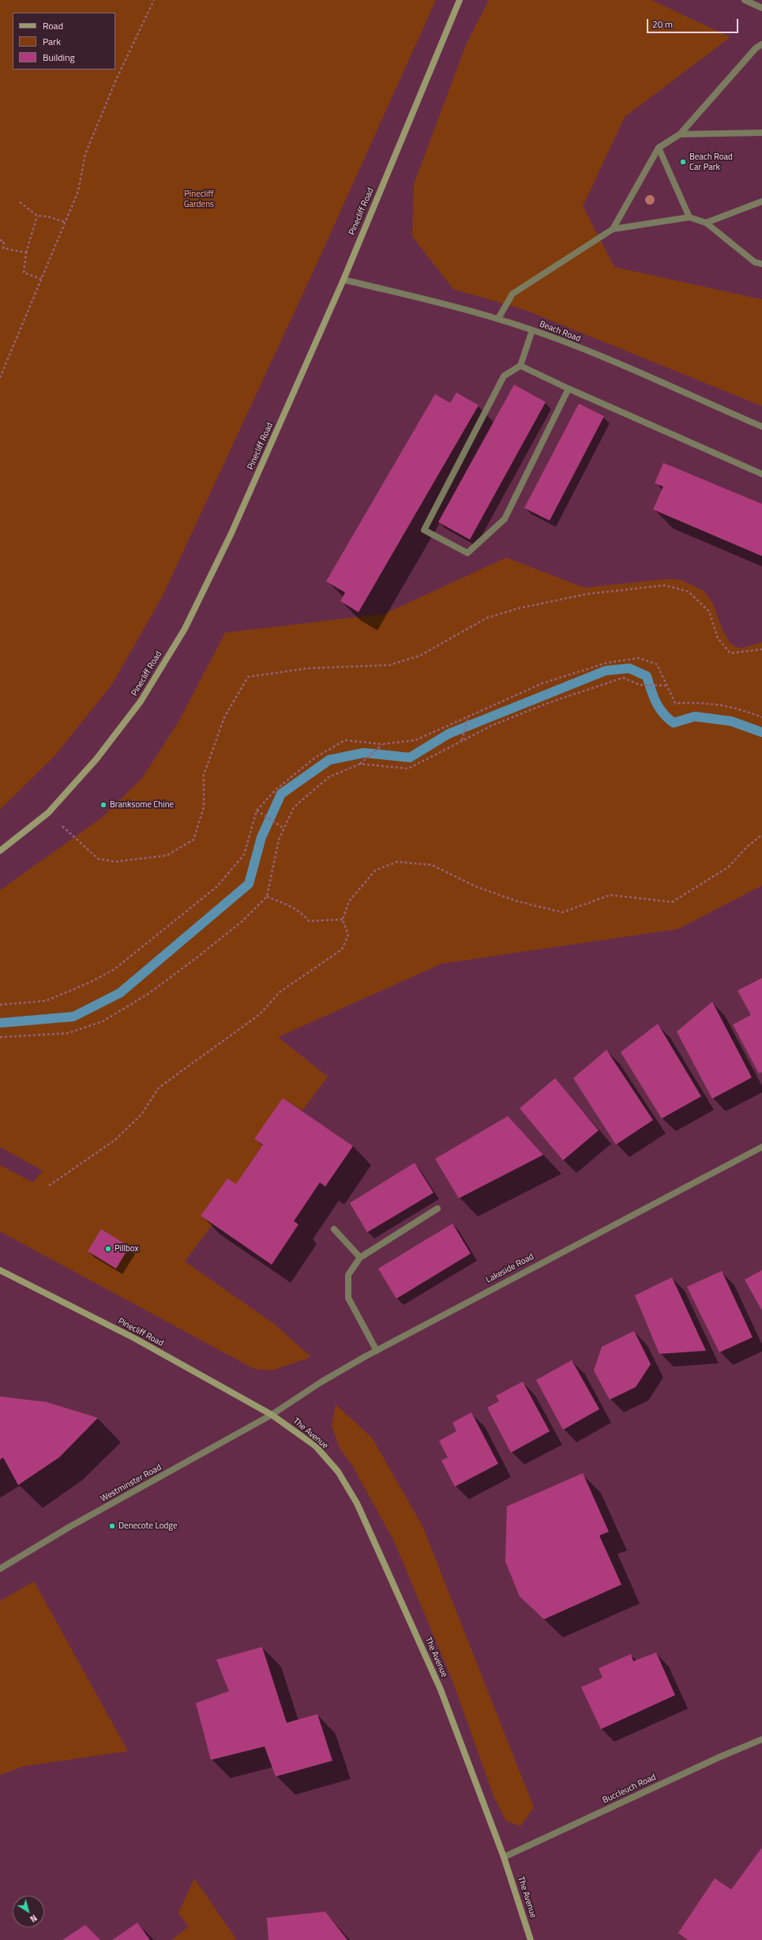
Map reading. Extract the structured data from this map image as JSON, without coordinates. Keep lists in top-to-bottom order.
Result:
{
  "streets": {
    "main road": ["Pinecliff Road", "The Avenue"],
    "street": [
      "Beach Road",
      "Lakeside Road",
      "Westminster Road",
      "Buccleuch Road"
    ]
  },
  "crossings": [
    ["Pinecliff Road", "Beach Road"],
    ["Pinecliff Road", "Lakeside Road"],
    ["Pinecliff Road", "The Avenue"],
    ["Pinecliff Road", "Westminster Road"],
    ["Lakeside Road", "The Avenue"],
    ["Lakeside Road", "Westminster Road"],
    ["The Avenue", "Westminster Road"],
    ["The Avenue", "Buccleuch Road"]
  ],
  "parks": ["Pinecliff Gardens"],
  "places": [
    "Beach Road Car Park",
    "Branksome Chine",
    "Pillbox",
    "Denecote Lodge"
  ],
  "legend": ["Road", "Park", "Building"],
  "scale_bar": "20 m",
  "north": "bottom right"
}
